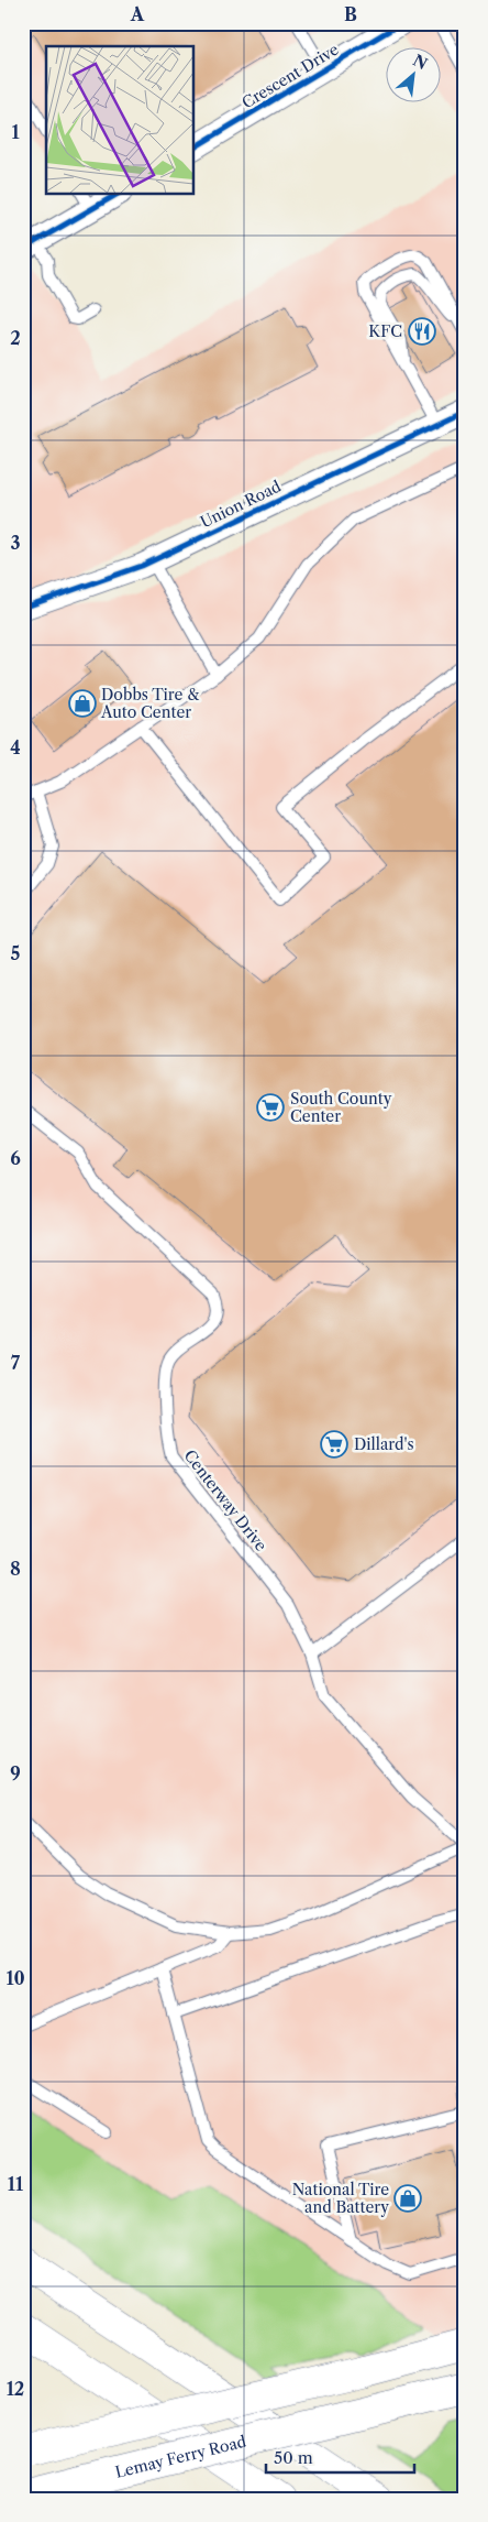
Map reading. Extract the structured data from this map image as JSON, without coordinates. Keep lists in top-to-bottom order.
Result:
{
  "streets": {
    "main road": ["Lemay Ferry Road"],
    "street": ["Crescent Drive", "Union Road"],
    "lane": ["Centerway Drive"]
  },
  "places": {
    "restaurant": ["KFC"],
    "shop": ["Dobbs Tire & Auto Center", "National Tire and Battery"],
    "supermarket": ["South County Center", "Dillard's"]
  },
  "scale_bar": "50 m",
  "north": "top right",
  "grid": {
    "columns": ["A", "B"],
    "rows": [
      "1",
      "2",
      "3",
      "4",
      "5",
      "6",
      "7",
      "8",
      "9",
      "10",
      "11",
      "12"
    ]
  }
}
